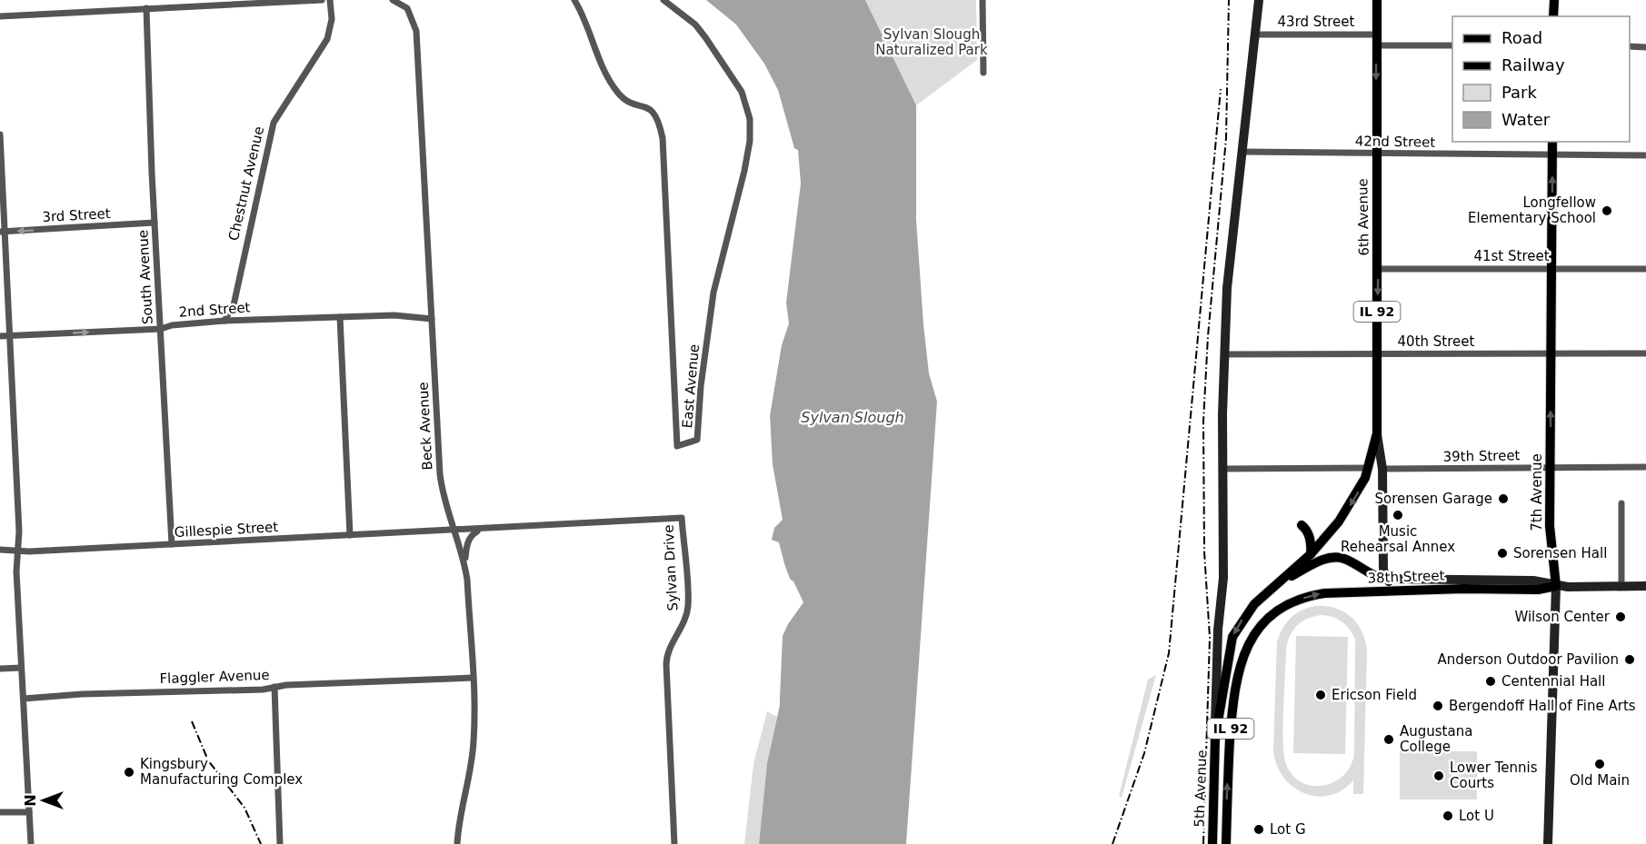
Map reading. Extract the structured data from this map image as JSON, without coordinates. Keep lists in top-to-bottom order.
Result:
{
  "streets": {
    "main road": [
      "6th Avenue",
      "IL 92",
      "7th Avenue",
      "38th Street",
      "5th Avenue"
    ],
    "street": [
      "43rd Street",
      "42nd Street",
      "Chestnut Avenue",
      "3rd Street",
      "41st Street",
      "South Avenue",
      "2nd Street",
      "40th Street",
      "East Avenue",
      "Beck Avenue",
      "39th Street",
      "Gillespie Street",
      "Sylvan Drive",
      "Flaggler Avenue"
    ]
  },
  "crossings": [
    ["43rd Street", "6th Avenue"],
    ["42nd Street", "6th Avenue"],
    ["42nd Street", "7th Avenue"],
    ["Chestnut Avenue", "2nd Street"],
    ["3rd Street", "South Avenue"],
    ["6th Avenue", "41st Street"],
    ["6th Avenue", "40th Street"],
    ["6th Avenue", "39th Street"],
    ["6th Avenue", "38th Street"],
    ["6th Avenue", "5th Avenue"],
    ["41st Street", "7th Avenue"],
    ["South Avenue", "2nd Street"],
    ["South Avenue", "Gillespie Street"],
    ["2nd Street", "Beck Avenue"],
    ["40th Street", "7th Avenue"],
    ["Beck Avenue", "Gillespie Street"],
    ["Beck Avenue", "Sylvan Drive"],
    ["Beck Avenue", "Flaggler Avenue"],
    ["39th Street", "7th Avenue"],
    ["7th Avenue", "38th Street"],
    ["Gillespie Street", "Sylvan Drive"],
    ["38th Street", "5th Avenue"]
  ],
  "one_way": ["3rd Street", "6th Avenue"],
  "water": ["Sylvan Slough"],
  "parks": ["Sylvan Slough Naturalized Park"],
  "places": [
    "Longfellow Elementary School",
    "Sorensen Garage",
    "Music Rehearsal Annex",
    "Sorensen Hall",
    "Wilson Center",
    "Anderson Outdoor Pavilion",
    "Centennial Hall",
    "Ericson Field",
    "Bergendoff Hall of Fine Arts",
    "Augustana College",
    "Old Main",
    "Kingsbury Manufacturing Complex",
    "Lower Tennis Courts",
    "Lot U",
    "Lot G"
  ],
  "legend": [
    "Road",
    "Railway",
    "Park",
    "Water"
  ],
  "north": "left"
}
